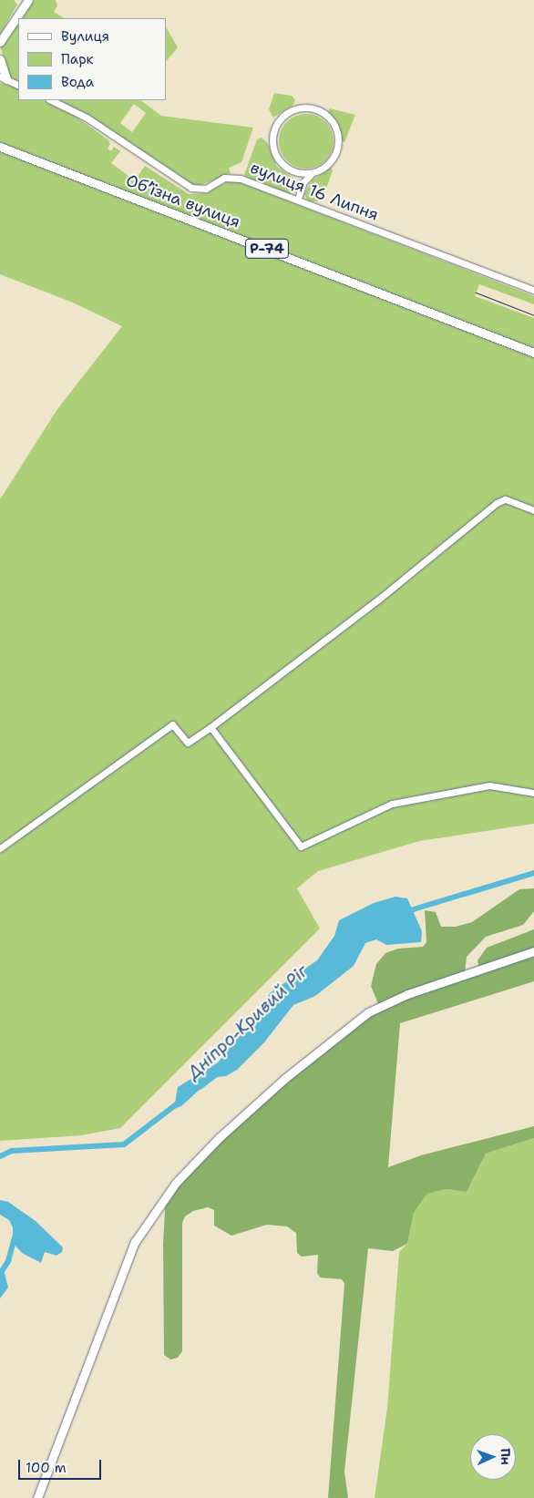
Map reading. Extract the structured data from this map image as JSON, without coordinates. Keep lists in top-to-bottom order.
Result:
{
  "streets": {
    "main road": ["Обʼїзна вулиця", "Р-74"],
    "street": ["вулиця 16 Липня"]
  },
  "water": ["Дніпро-Кривий Ріг"],
  "legend": ["Вулиця", "Парк", "Вода"],
  "scale_bar": "100 m",
  "north": "right"
}
